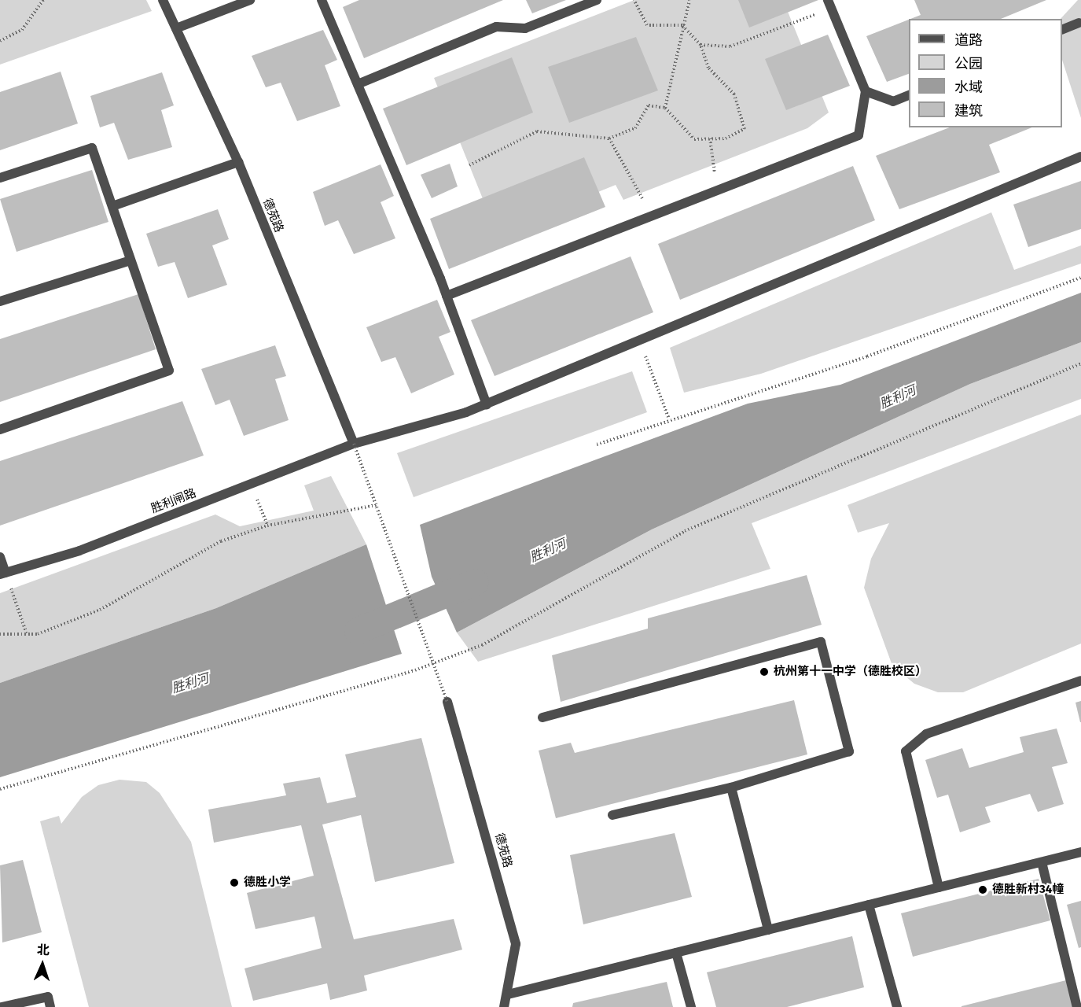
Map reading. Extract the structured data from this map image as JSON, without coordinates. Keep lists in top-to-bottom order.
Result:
{
  "streets": {
    "street": ["德苑路", "胜利闸路"]
  },
  "crossings": [
    ["德苑路", "胜利闸路"]
  ],
  "water": ["胜利河"],
  "places": ["杭州第十一中学（德胜校区）", "德胜小学", "德胜新村34幢"],
  "legend": [
    "道路",
    "公园",
    "水域",
    "建筑"
  ],
  "north": "top"
}
